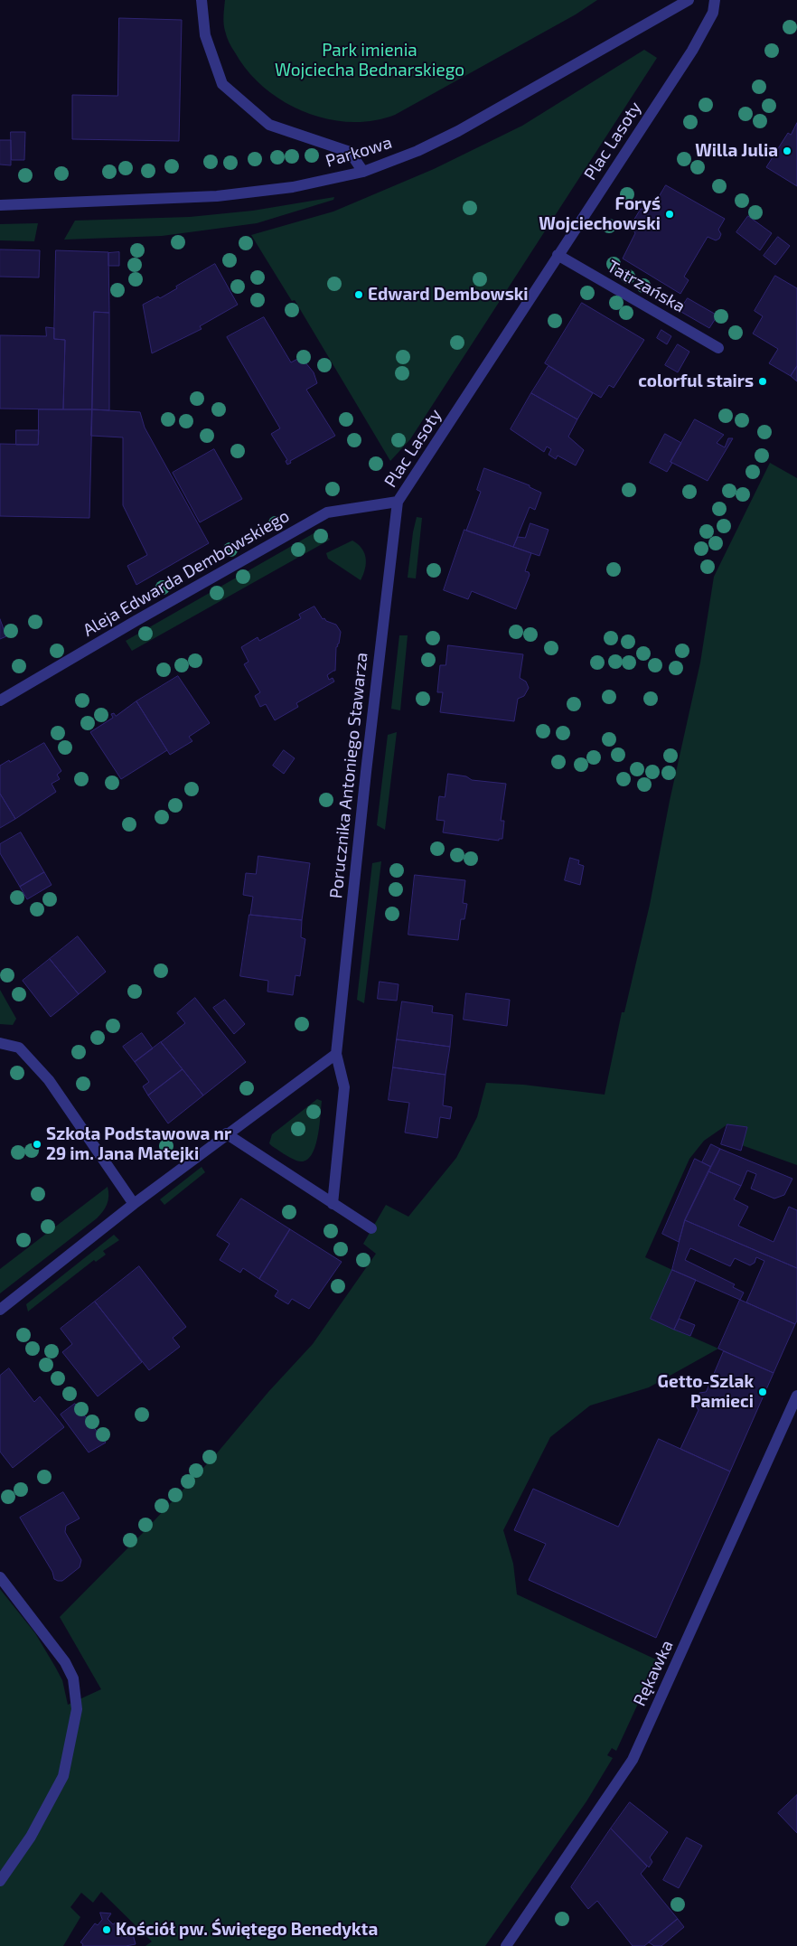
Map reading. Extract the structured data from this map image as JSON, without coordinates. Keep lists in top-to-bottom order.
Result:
{
  "streets": {
    "street": [
      "Plac Lasoty",
      "Parkowa",
      "Tatrzańska",
      "Aleja Edwarda Dembowskiego",
      "Porucznika Antoniego Stawarza",
      "Rękawka"
    ]
  },
  "crossings": [
    ["Plac Lasoty", "Tatrzańska"],
    ["Plac Lasoty", "Aleja Edwarda Dembowskiego"],
    ["Plac Lasoty", "Porucznika Antoniego Stawarza"],
    ["Aleja Edwarda Dembowskiego", "Porucznika Antoniego Stawarza"]
  ],
  "parks": ["Park imienia Wojciecha Bednarskiego"],
  "places": [
    "Willa Julia",
    "Foryś Wojciechowski",
    "Edward Dembowski",
    "colorful stairs",
    "Szkoła Podstawowa nr 29 im. Jana Matejki",
    "Getto-Szlak Pamieci",
    "Kościół pw. Świętego Benedykta"
  ]
}
